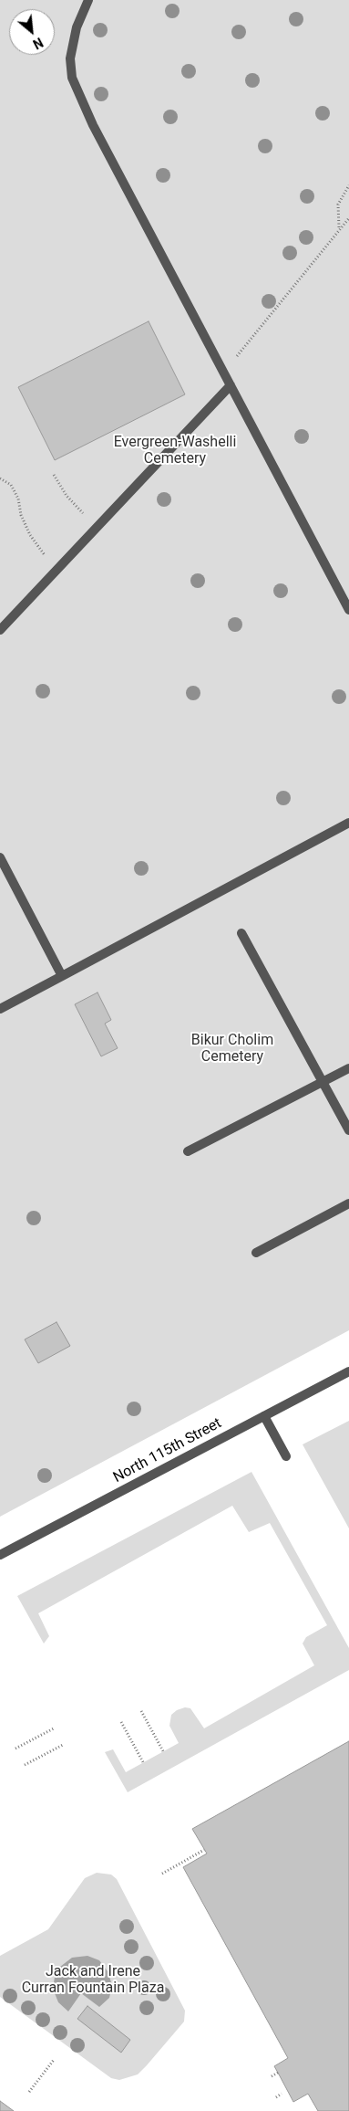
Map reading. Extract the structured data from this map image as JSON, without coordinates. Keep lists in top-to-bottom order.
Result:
{
  "streets": {
    "street": ["North 115th Street"]
  },
  "parks": ["Evergreen-Washelli Cemetery", "Bikur Cholim Cemetery", "Jack and Irene Curran Fountain Plaza"],
  "north": "bottom right"
}
